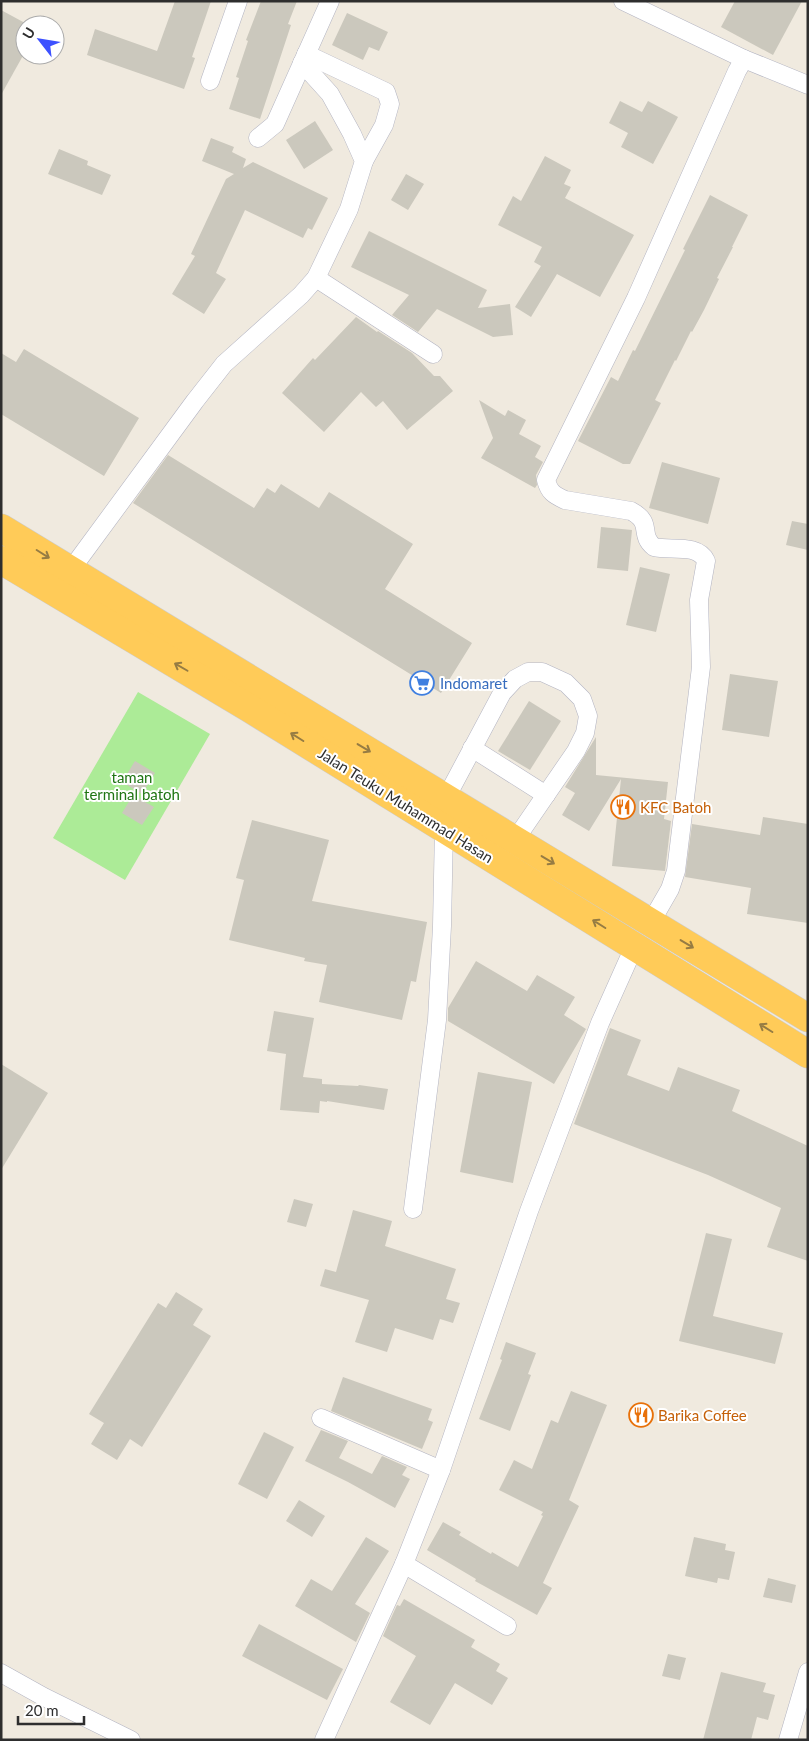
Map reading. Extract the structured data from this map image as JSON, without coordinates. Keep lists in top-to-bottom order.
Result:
{
  "streets": {
    "highway": ["Jalan Teuku Muhammad Hasan"]
  },
  "parks": ["taman terminal batoh"],
  "places": {
    "supermarket": ["Indomaret"],
    "restaurant": ["KFC Batoh", "Barika Coffee"]
  },
  "scale_bar": "20 m",
  "north": "top left"
}
